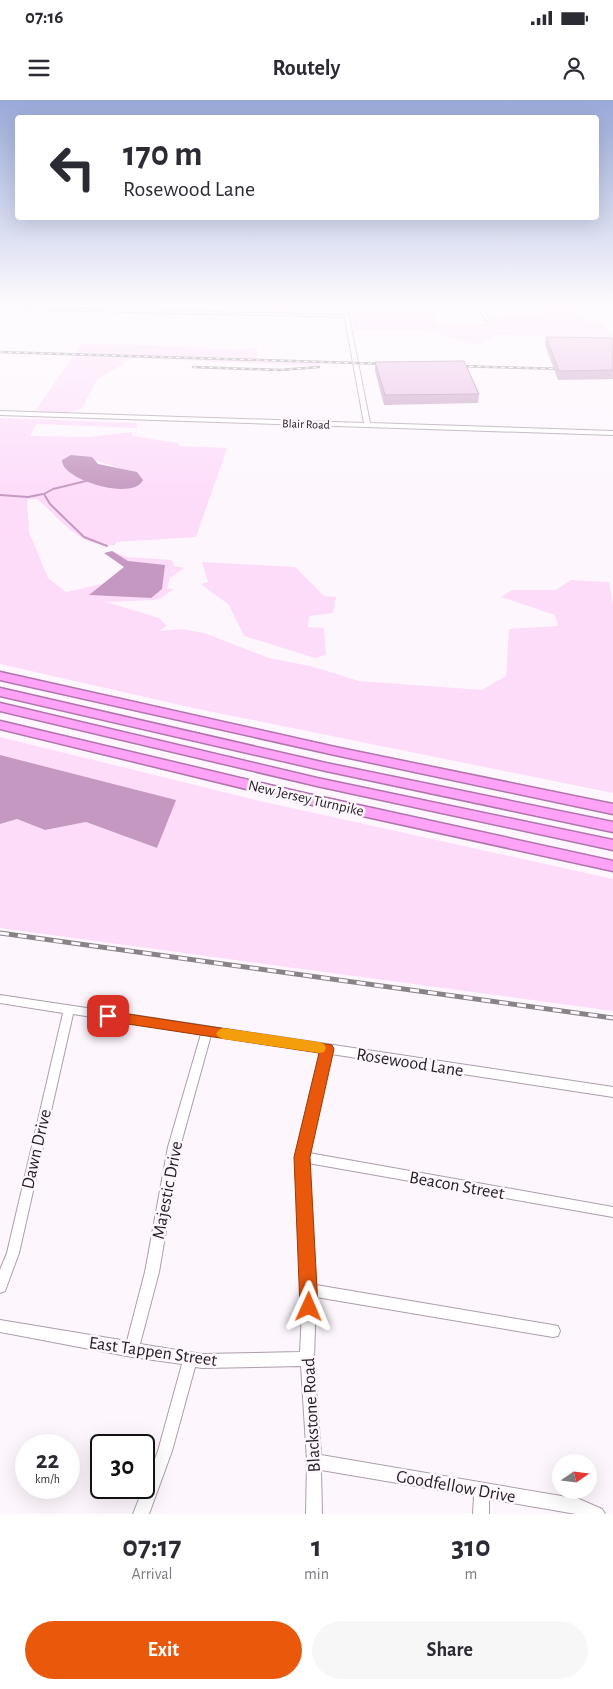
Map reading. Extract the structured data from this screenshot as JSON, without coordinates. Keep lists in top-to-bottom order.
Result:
{
  "streets": {
    "highway": ["New Jersey Turnpike"],
    "street": [
      "Blair Road",
      "Rosewood Lane",
      "Dawn Drive",
      "Beacon Street",
      "Majestic Drive",
      "East Tappen Street",
      "Blackstone Road",
      "Goodfellow Drive"
    ]
  },
  "crossings": [
    ["Rosewood Lane", "Dawn Drive"],
    ["Rosewood Lane", "Majestic Drive"],
    ["Rosewood Lane", "Blackstone Road"],
    ["Beacon Street", "Blackstone Road"],
    ["Majestic Drive", "East Tappen Street"],
    ["East Tappen Street", "Blackstone Road"],
    ["Blackstone Road", "Goodfellow Drive"]
  ],
  "north": "right",
  "page": {
    "status": "07:16",
    "header": "Routely",
    "turn": ["170 m", "Rosewood Lane"],
    "speed": "22 km/h",
    "limit": "30",
    "eta": [
      "07:17",
      "Arrival",
      "1",
      "min",
      "310",
      "m"
    ],
    "buttons": ["Exit", "Share"]
  }
}
